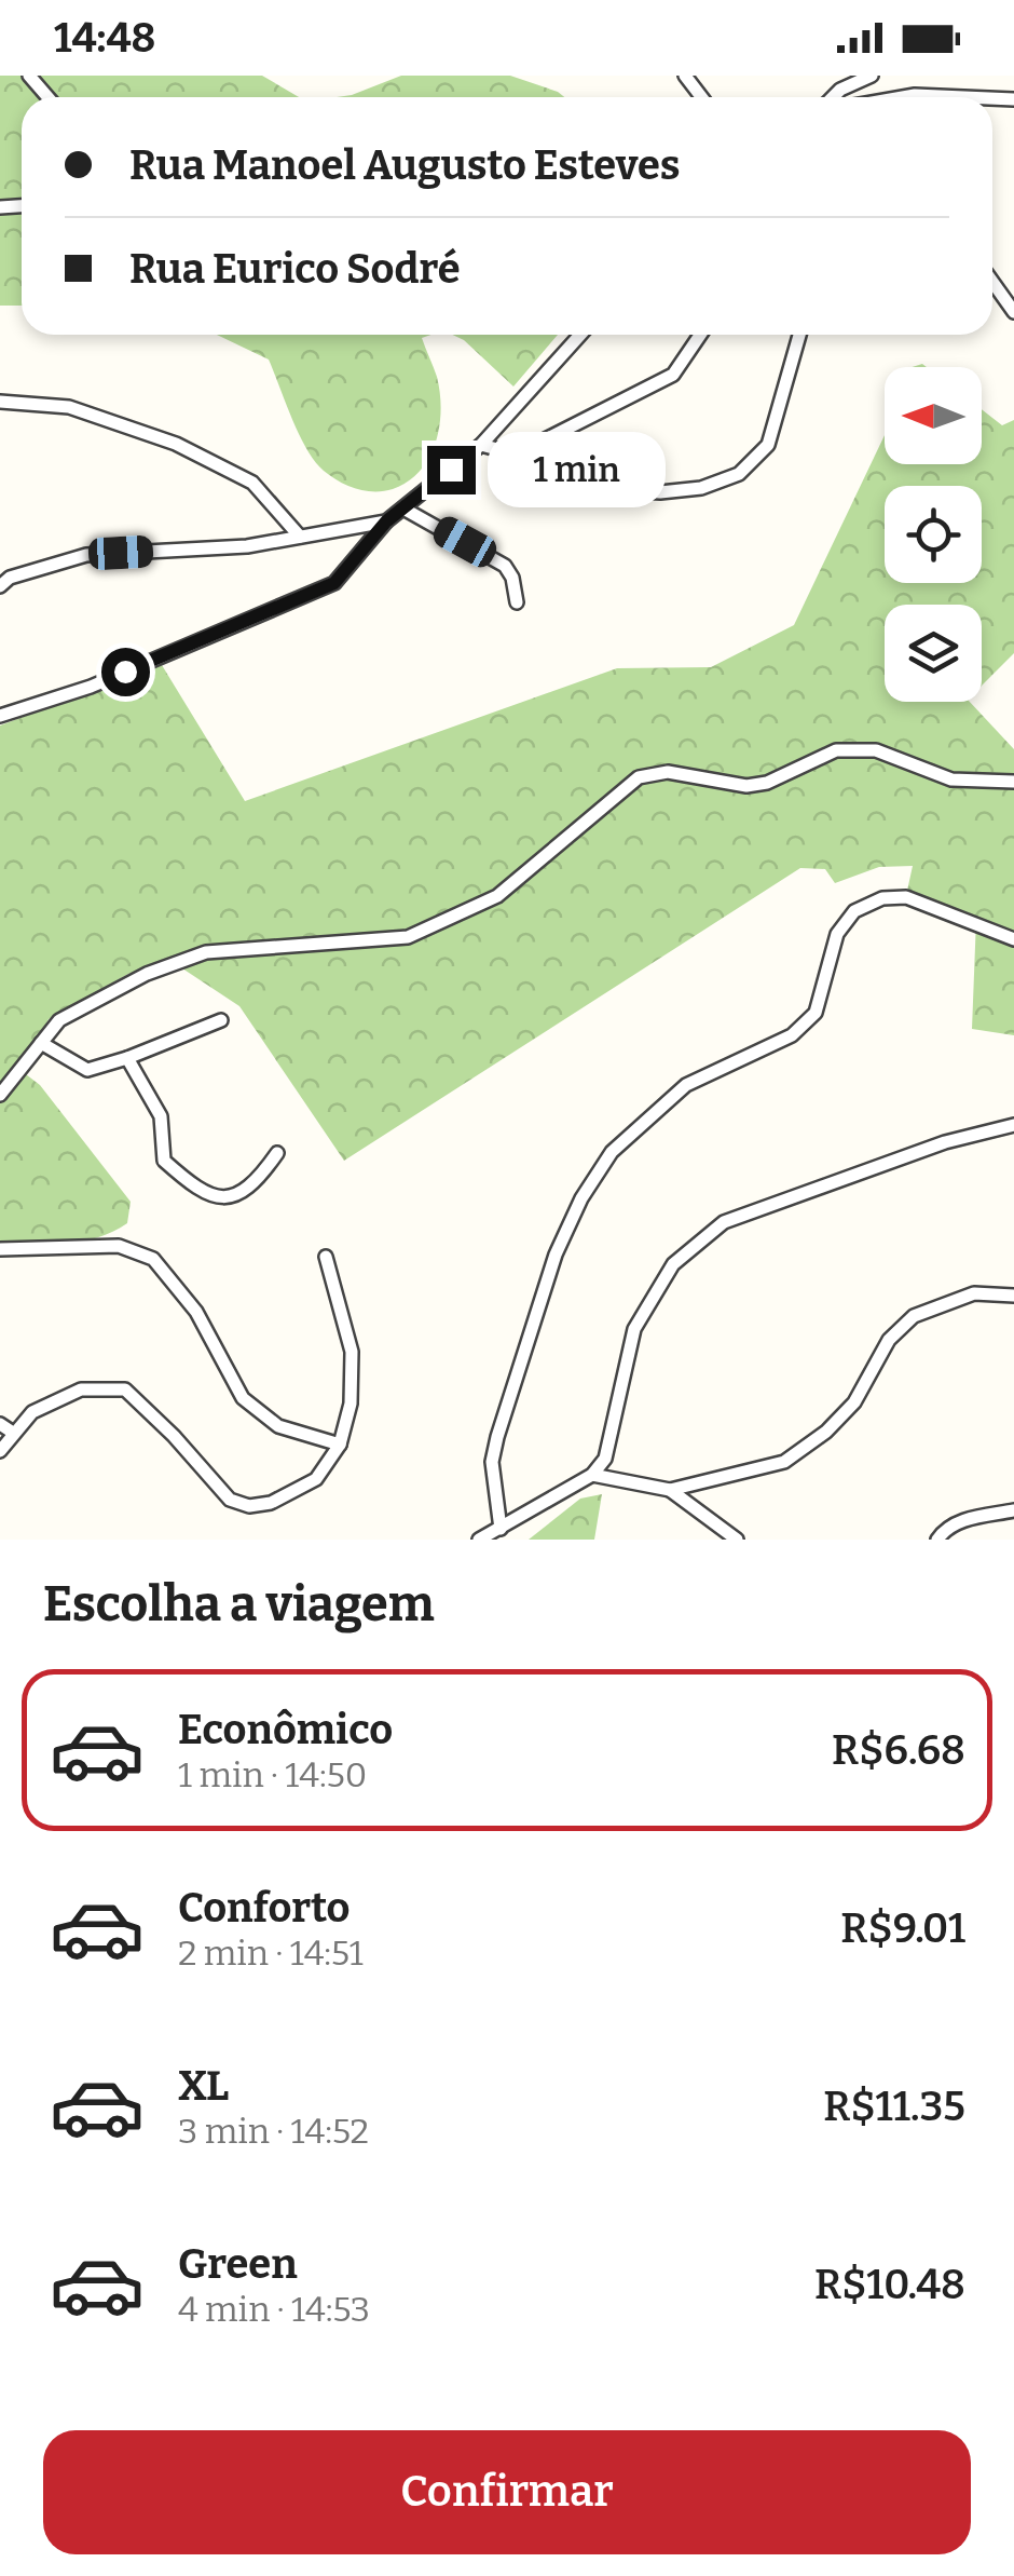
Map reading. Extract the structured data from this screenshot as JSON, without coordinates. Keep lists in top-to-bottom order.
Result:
{
  "north": "left",
  "page": {
    "status": "14:48",
    "banner": ["Rua Manoel Augusto Esteves", "Rua Eurico Sodré"],
    "bubble": "1 min",
    "heading": "Escolha a viagem",
    "list": [
      {
        "name": "Econômico",
        "note": "1 min · 14:50",
        "value": "R$6.68"
      },
      {
        "name": "Conforto",
        "note": "2 min · 14:51",
        "value": "R$9.01"
      },
      {
        "name": "XL",
        "note": "3 min · 14:52",
        "value": "R$11.35"
      },
      {
        "name": "Green",
        "note": "4 min · 14:53",
        "value": "R$10.48"
      }
    ],
    "buttons": "Confirmar"
  }
}
